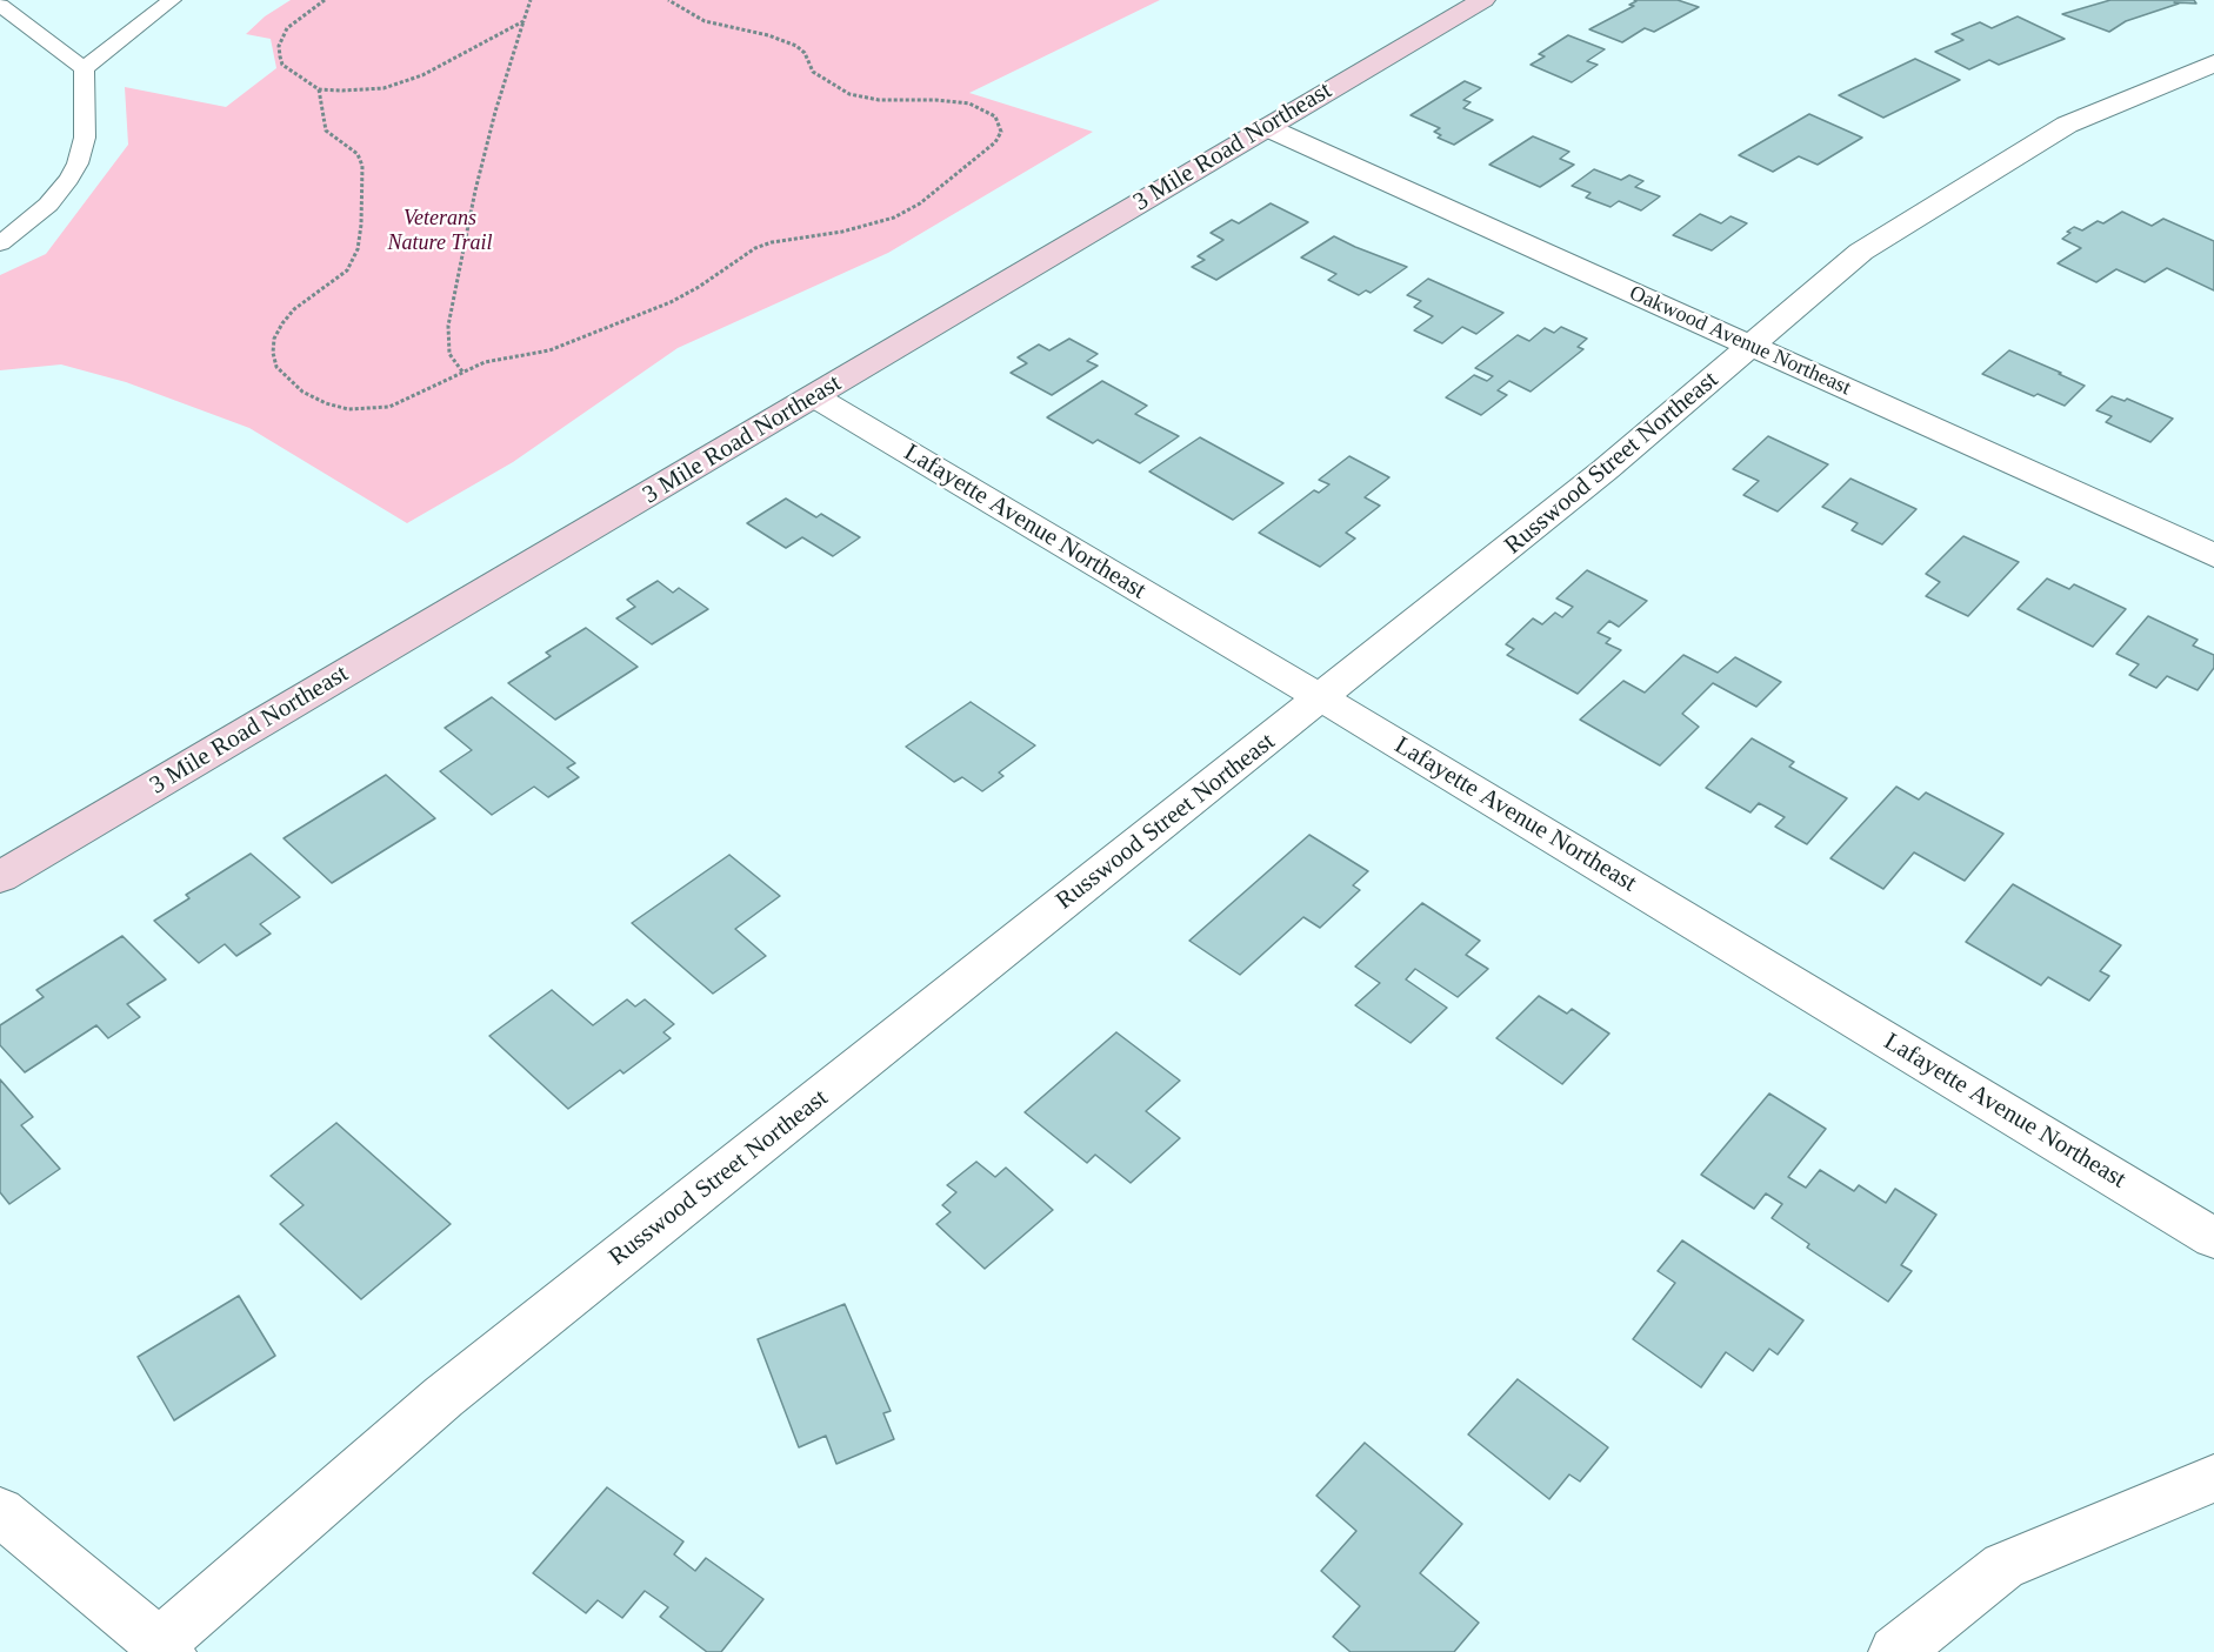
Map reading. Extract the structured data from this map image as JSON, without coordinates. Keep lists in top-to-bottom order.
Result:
{
  "streets": {
    "main road": ["3 Mile Road Northeast"],
    "street": ["Oakwood Avenue Northeast", "Russwood Street Northeast", "Lafayette Avenue Northeast"]
  },
  "crossings": [
    ["3 Mile Road Northeast", "Oakwood Avenue Northeast"],
    ["3 Mile Road Northeast", "Lafayette Avenue Northeast"],
    ["Oakwood Avenue Northeast", "Russwood Street Northeast"],
    ["Russwood Street Northeast", "Lafayette Avenue Northeast"]
  ],
  "parks": ["Veterans Nature Trail"]
}
